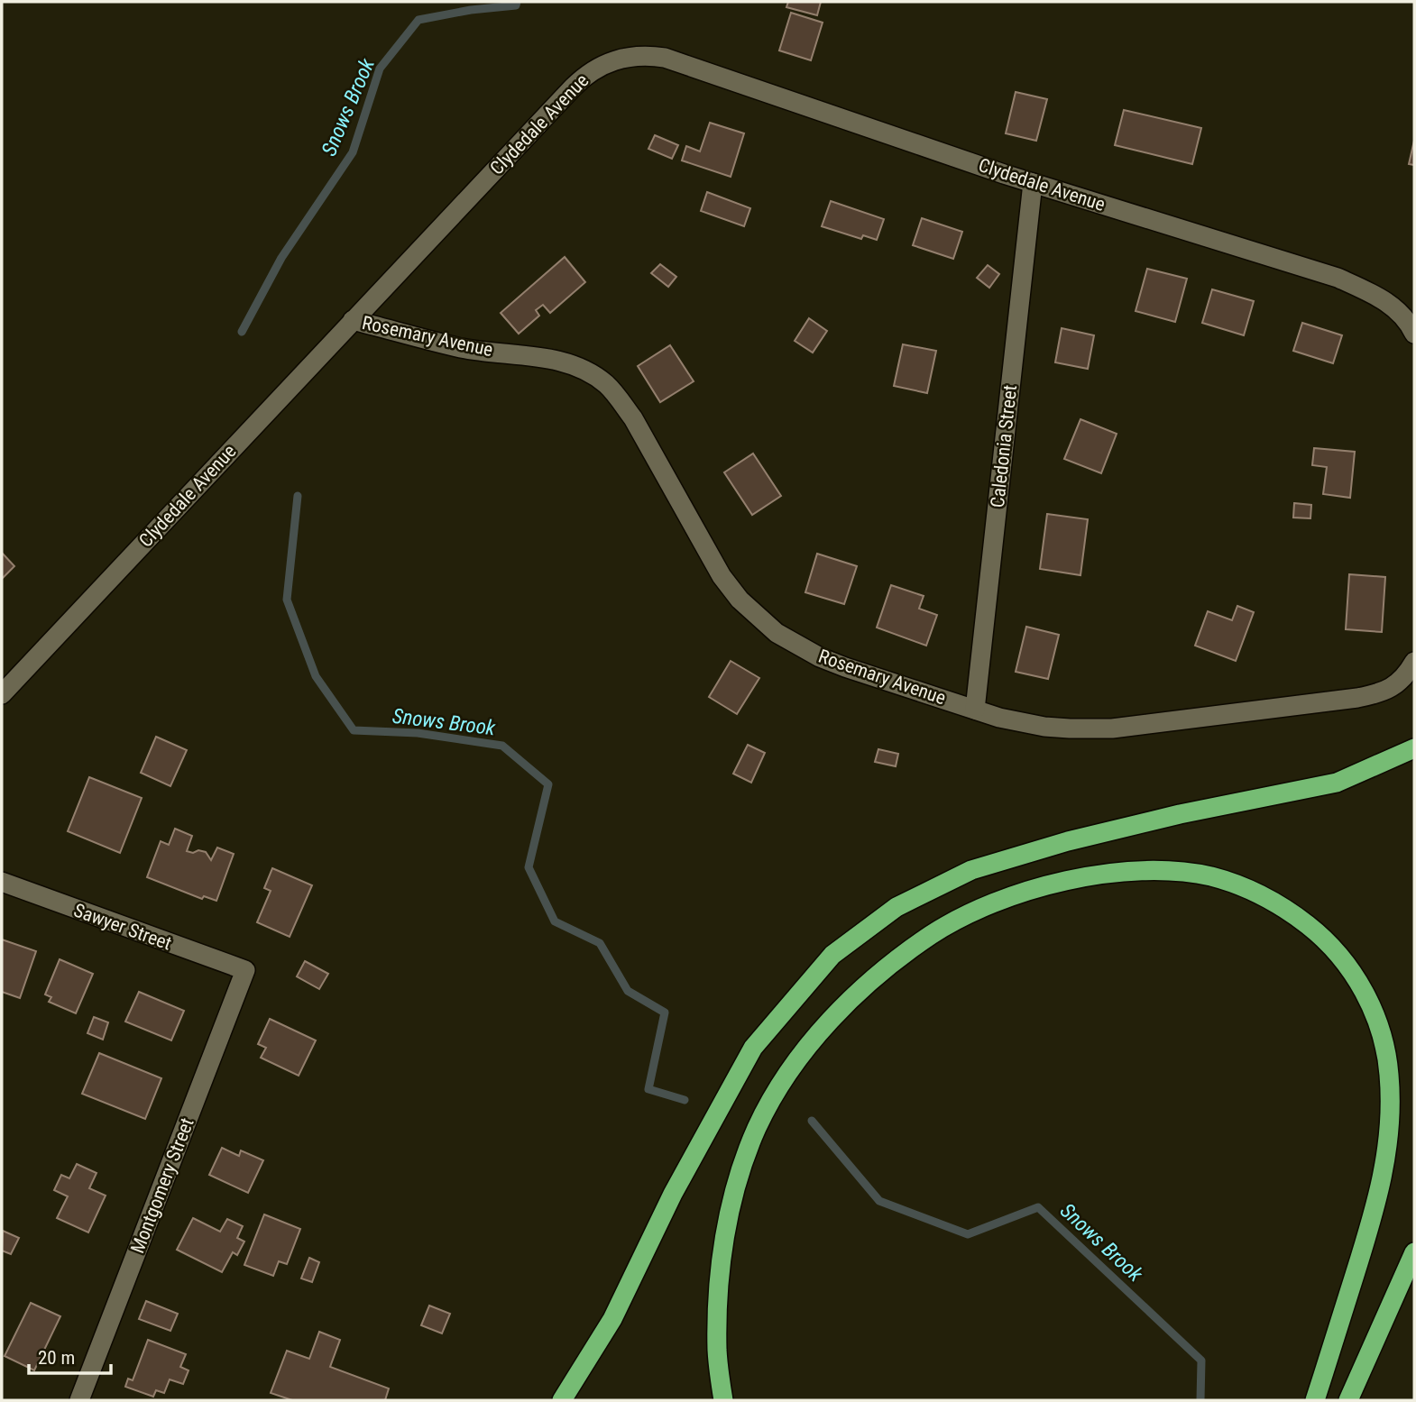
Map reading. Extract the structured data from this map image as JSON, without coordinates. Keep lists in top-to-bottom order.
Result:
{
  "streets": {
    "street": [
      "Clydedale Avenue",
      "Rosemary Avenue",
      "Caledonia Street",
      "Sawyer Street",
      "Montgomery Street"
    ]
  },
  "crossings": [
    ["Clydedale Avenue", "Rosemary Avenue"],
    ["Clydedale Avenue", "Caledonia Street"],
    ["Rosemary Avenue", "Caledonia Street"],
    ["Sawyer Street", "Montgomery Street"]
  ],
  "water": ["Snows Brook"],
  "scale_bar": "20 m"
}
